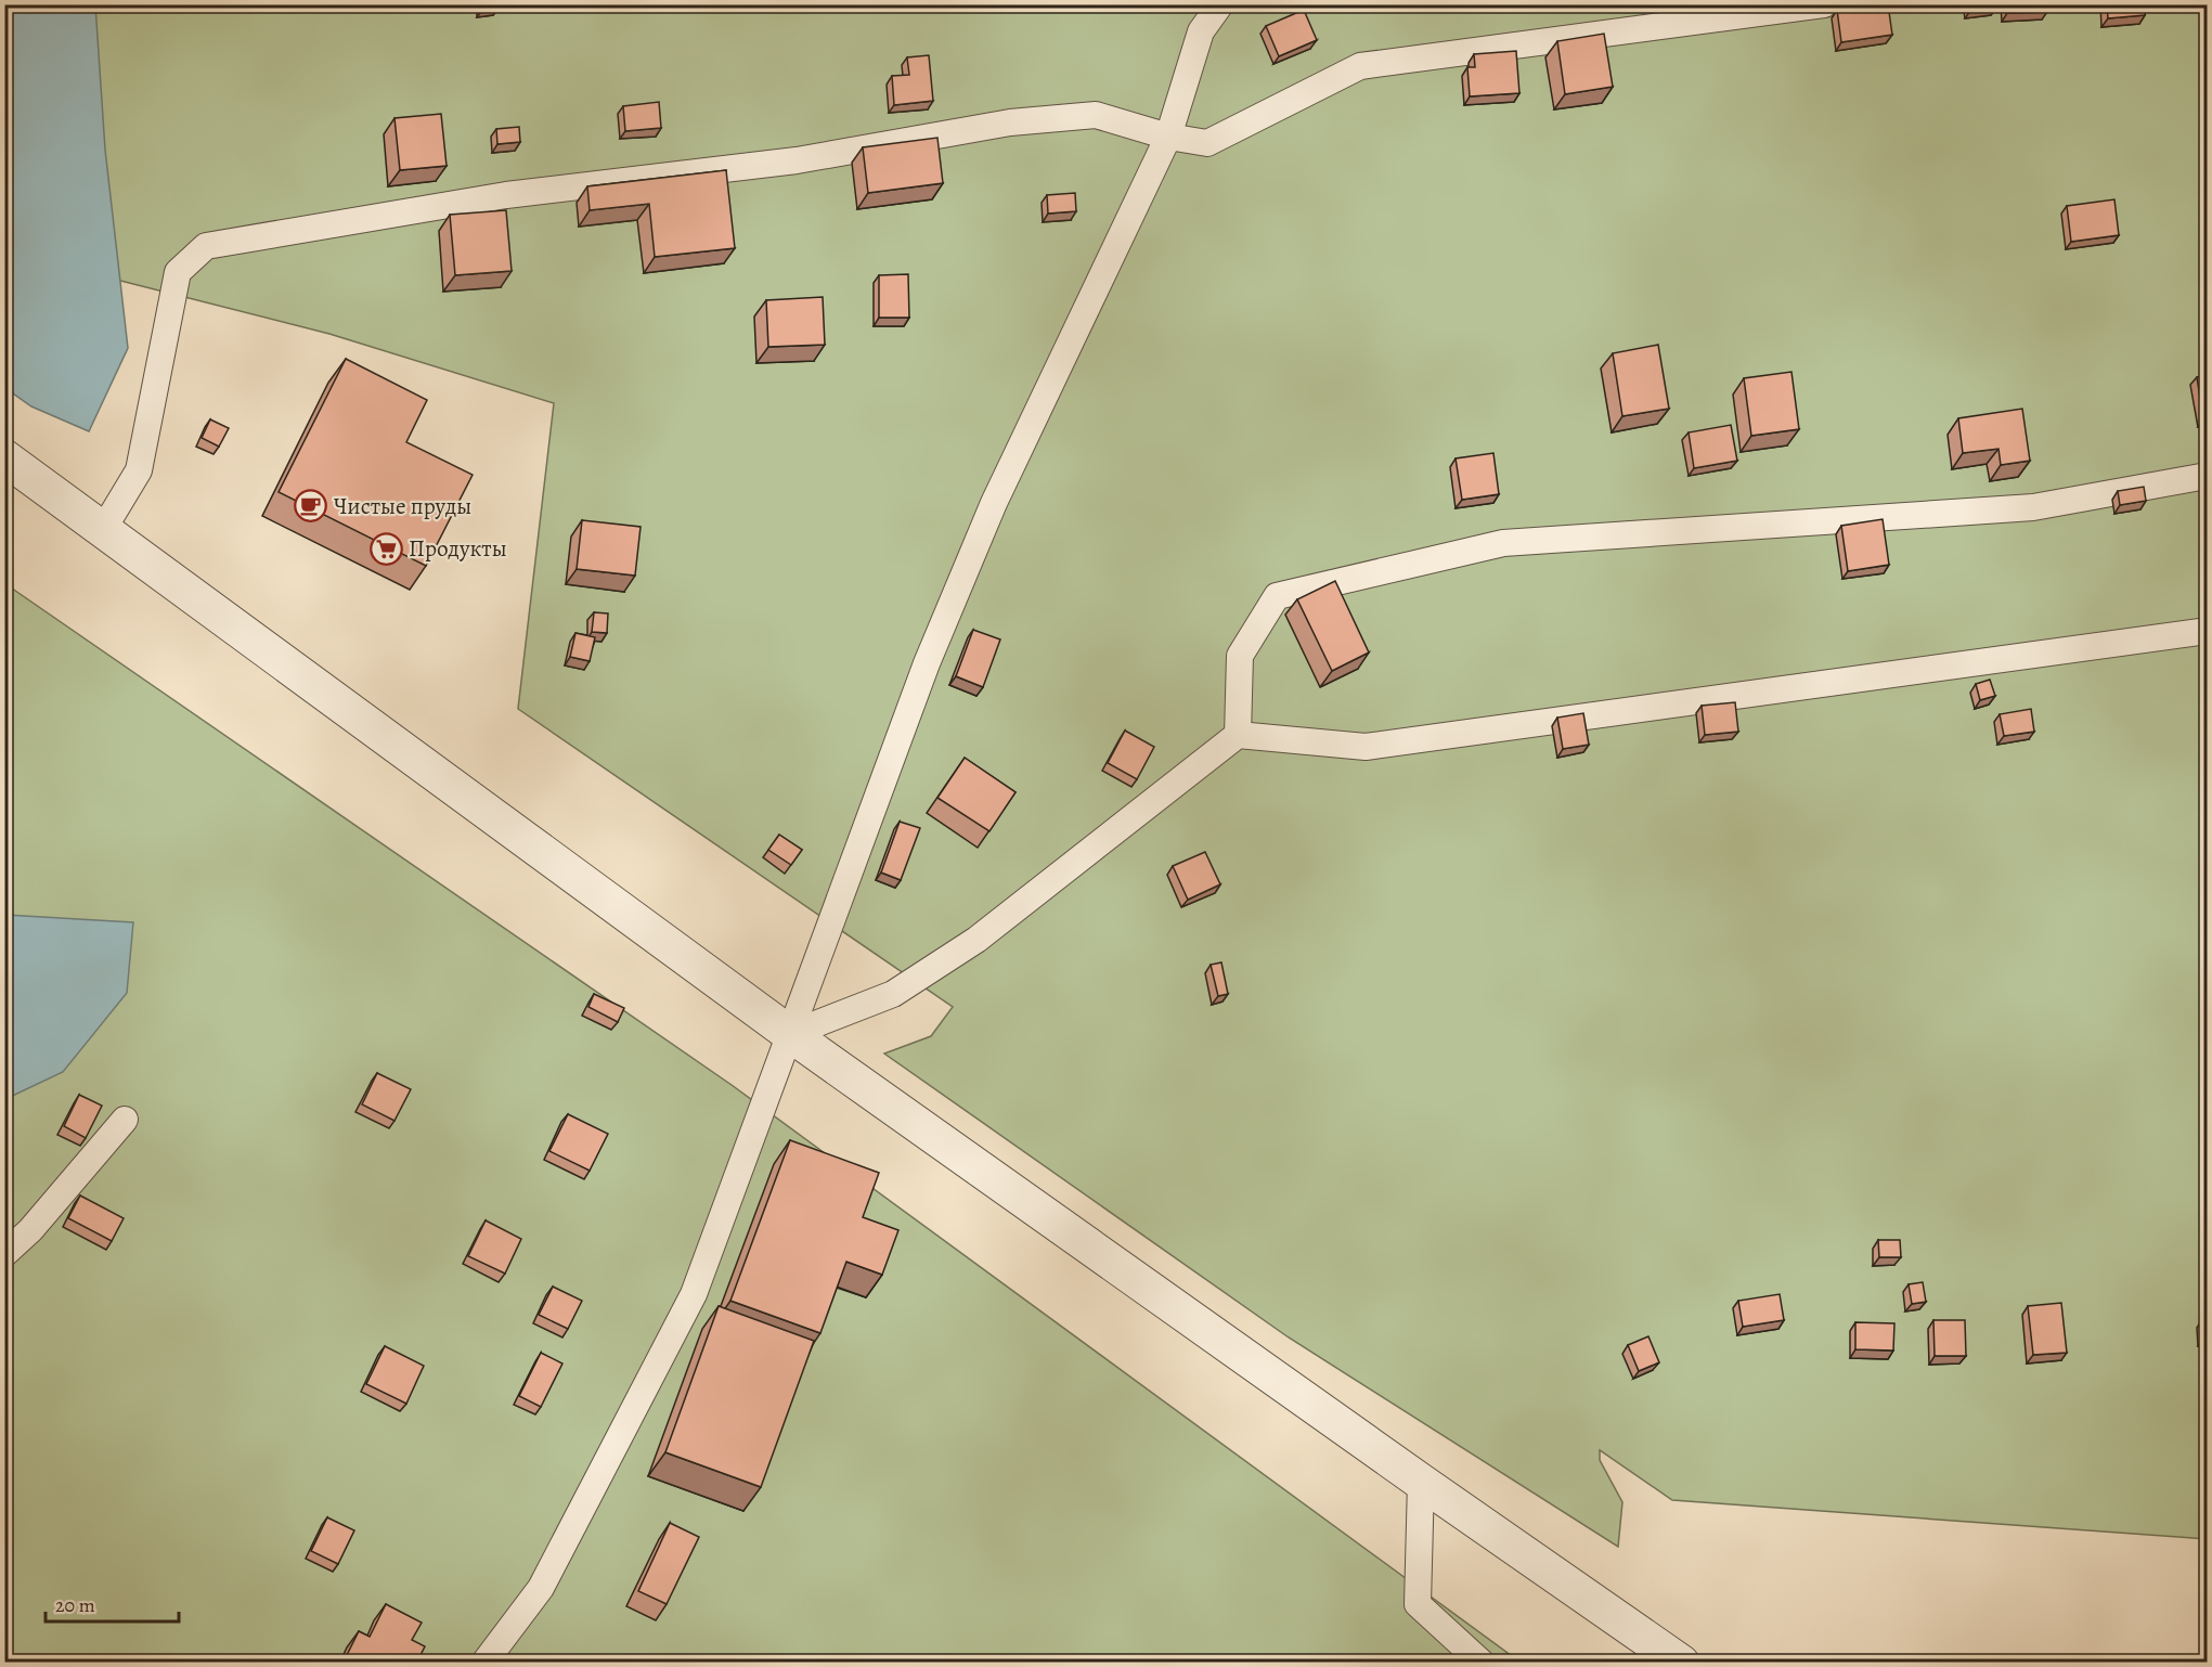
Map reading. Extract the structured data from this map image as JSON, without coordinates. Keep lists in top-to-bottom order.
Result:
{
  "places": {
    "cafe": ["Чистые пруды"],
    "supermarket": ["Продукты"]
  },
  "scale_bar": "20 m"
}
